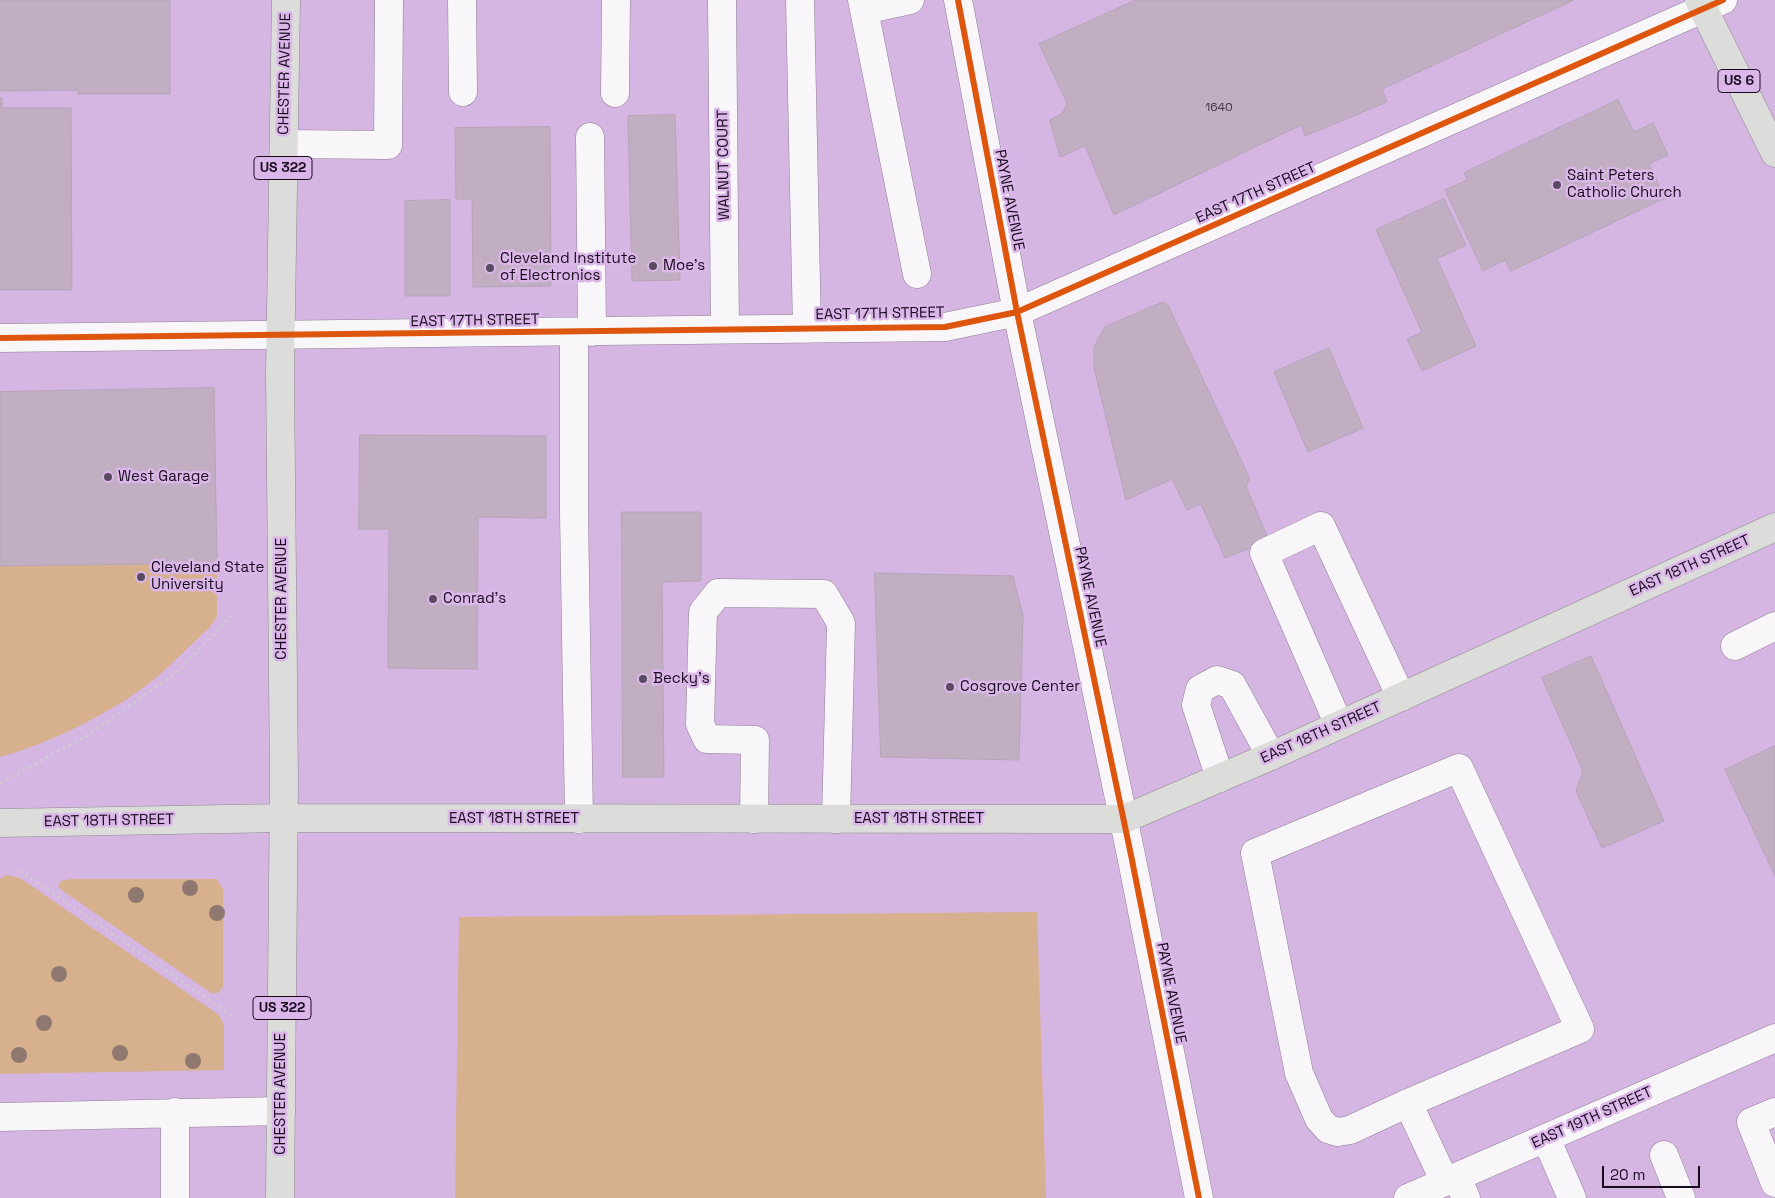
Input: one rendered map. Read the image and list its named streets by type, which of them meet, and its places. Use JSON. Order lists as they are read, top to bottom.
{
  "streets": {
    "main road": [
      "CHESTER AVENUE",
      "US 6",
      "US 322",
      "EAST 18TH STREET"
    ],
    "street": [
      "WALNUT COURT",
      "EAST 17TH STREET",
      "PAYNE AVENUE",
      "EAST 19TH STREET"
    ]
  },
  "crossings": [
    ["CHESTER AVENUE", "EAST 17TH STREET"],
    ["CHESTER AVENUE", "EAST 18TH STREET"],
    ["US 6", "EAST 17TH STREET"],
    ["WALNUT COURT", "EAST 17TH STREET"],
    ["EAST 17TH STREET", "PAYNE AVENUE"],
    ["PAYNE AVENUE", "EAST 18TH STREET"]
  ],
  "places": [
    "Saint Peters Catholic Church",
    "Moe's",
    "Cleveland Institute of Electronics",
    "West Garage",
    "Cleveland State University",
    "Conrad's",
    "Becky's",
    "Cosgrove Center"
  ],
  "house_numbers": ["1640"],
  "scale_bar": "20 m"
}
